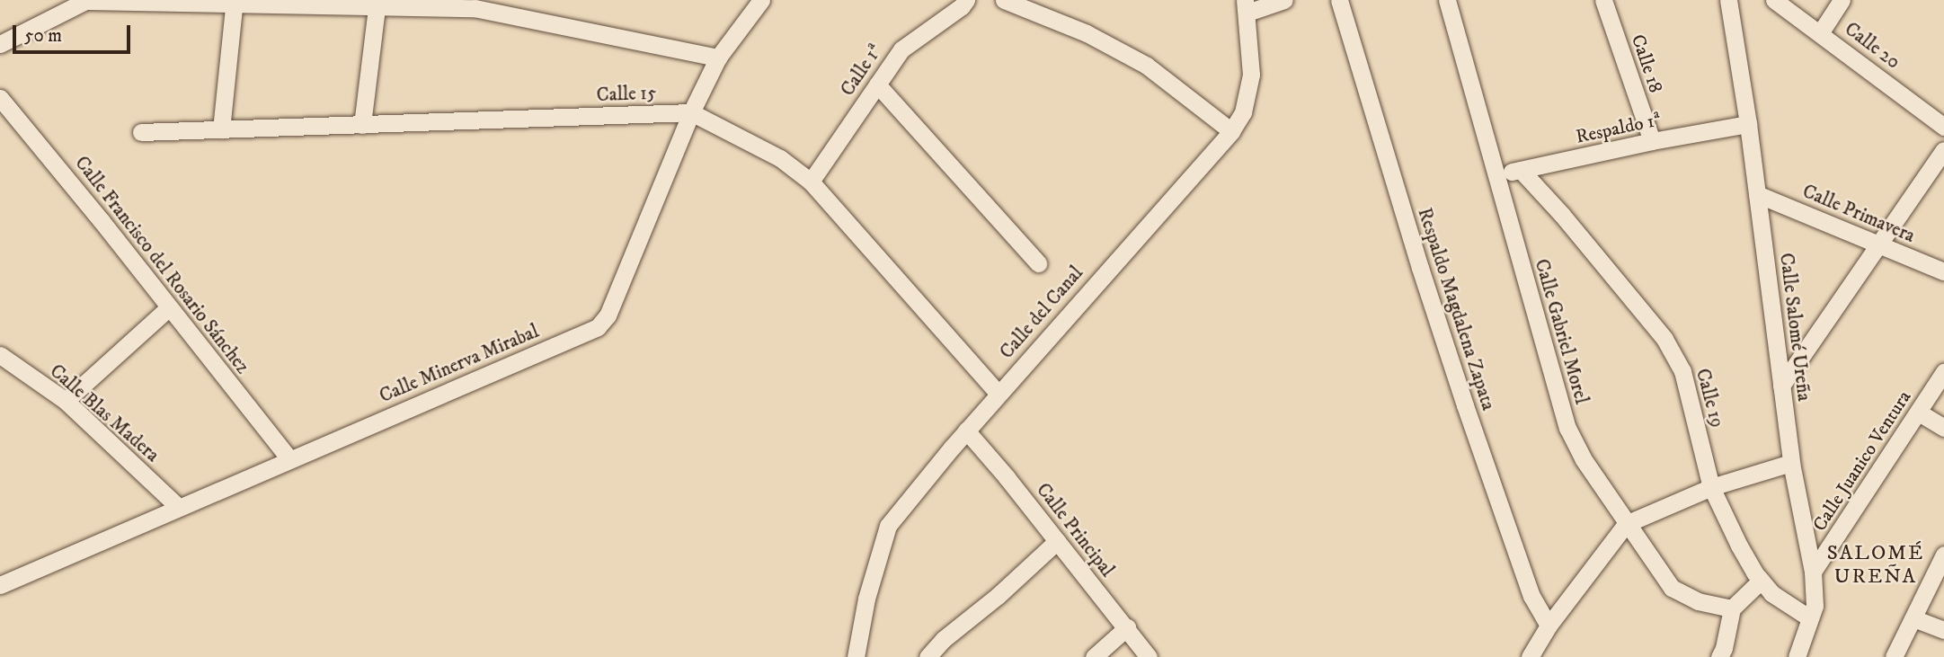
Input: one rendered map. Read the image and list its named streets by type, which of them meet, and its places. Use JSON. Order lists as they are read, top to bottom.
{
  "streets": {
    "street": [
      "Calle 20",
      "Calle 18",
      "Calle 1ª",
      "Calle 15",
      "Respaldo 1ª",
      "Calle Primavera",
      "Calle Francisco del Rosario Sánchez",
      "Respaldo Magdalena Zapata",
      "Calle del Canal",
      "Calle Salomé Ureña",
      "Calle Gabriel Morel",
      "Calle Minerva Mirabal",
      "Calle 19",
      "Calle Blas Madera",
      "Calle Juanico Ventura",
      "Calle Principal"
    ]
  },
  "crossings": [
    ["Calle 18", "Respaldo 1ª"],
    ["Calle 1ª", "Calle 15"],
    ["Calle 15", "Calle del Canal"],
    ["Calle 15", "Calle Minerva Mirabal"],
    ["Respaldo 1ª", "Calle Salomé Ureña"],
    ["Respaldo 1ª", "Calle Gabriel Morel"],
    ["Respaldo 1ª", "Calle 19"],
    ["Calle Primavera", "Calle Salomé Ureña"],
    ["Calle Francisco del Rosario Sánchez", "Calle Minerva Mirabal"],
    ["Calle del Canal", "Calle Principal"],
    ["Calle Salomé Ureña", "Calle 19"],
    ["Calle Salomé Ureña", "Calle Juanico Ventura"],
    ["Calle Minerva Mirabal", "Calle Blas Madera"]
  ],
  "districts": ["SALOMÉ UREÑA"],
  "scale_bar": "50 m"
}
